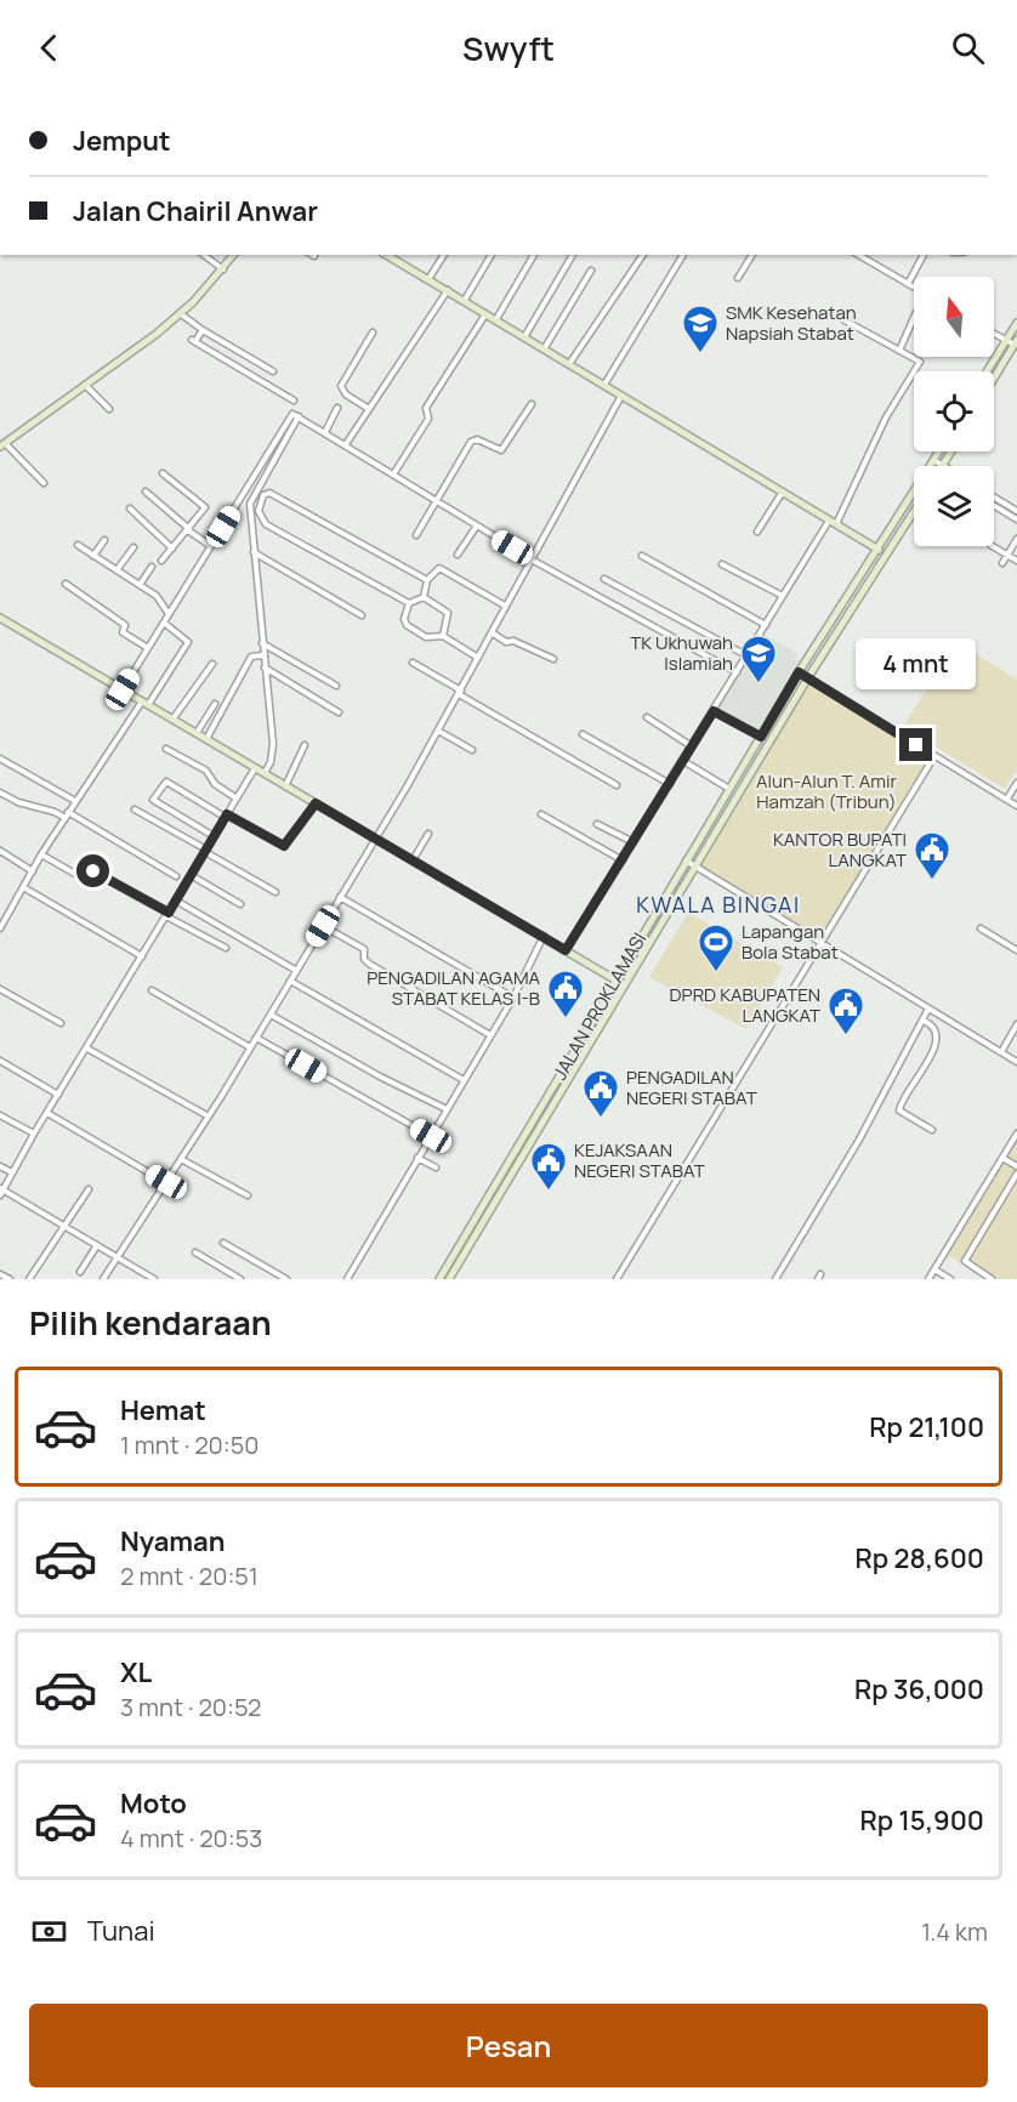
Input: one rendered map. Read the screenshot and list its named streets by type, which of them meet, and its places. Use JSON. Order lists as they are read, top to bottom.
{
  "streets": {
    "street": ["JALAN PROKLAMASI"]
  },
  "districts": ["KWALA BINGAI"],
  "parks": ["Alun-Alun T. Amir Hamzah (Tribun)"],
  "places": {
    "school or university": ["SMK Kesehatan Napsiah Stabat", "TK Ukhuwah Islamiah"],
    "public building": [
      "KANTOR BUPATI LANGKAT",
      "PENGADILAN AGAMA STABAT KELAS I-B",
      "DPRD KABUPATEN LANGKAT",
      "PENGADILAN NEGERI STABAT",
      "KEJAKSAAN NEGERI STABAT"
    ],
    "sports": ["Lapangan Bola Stabat"]
  },
  "north": "top",
  "page": {
    "header": "Swyft",
    "banner": ["Jemput", "Jalan Chairil Anwar"],
    "bubble": "4 mnt",
    "heading": "Pilih kendaraan",
    "list": [
      {
        "name": "Hemat",
        "note": "1 mnt · 20:50",
        "value": "Rp 21,100"
      },
      {
        "name": "Nyaman",
        "note": "2 mnt · 20:51",
        "value": "Rp 28,600"
      },
      {
        "name": "XL",
        "note": "3 mnt · 20:52",
        "value": "Rp 36,000"
      },
      {
        "name": "Moto",
        "note": "4 mnt · 20:53",
        "value": "Rp 15,900"
      }
    ],
    "pay": ["Tunai", "1.4 km"],
    "buttons": "Pesan"
  }
}
